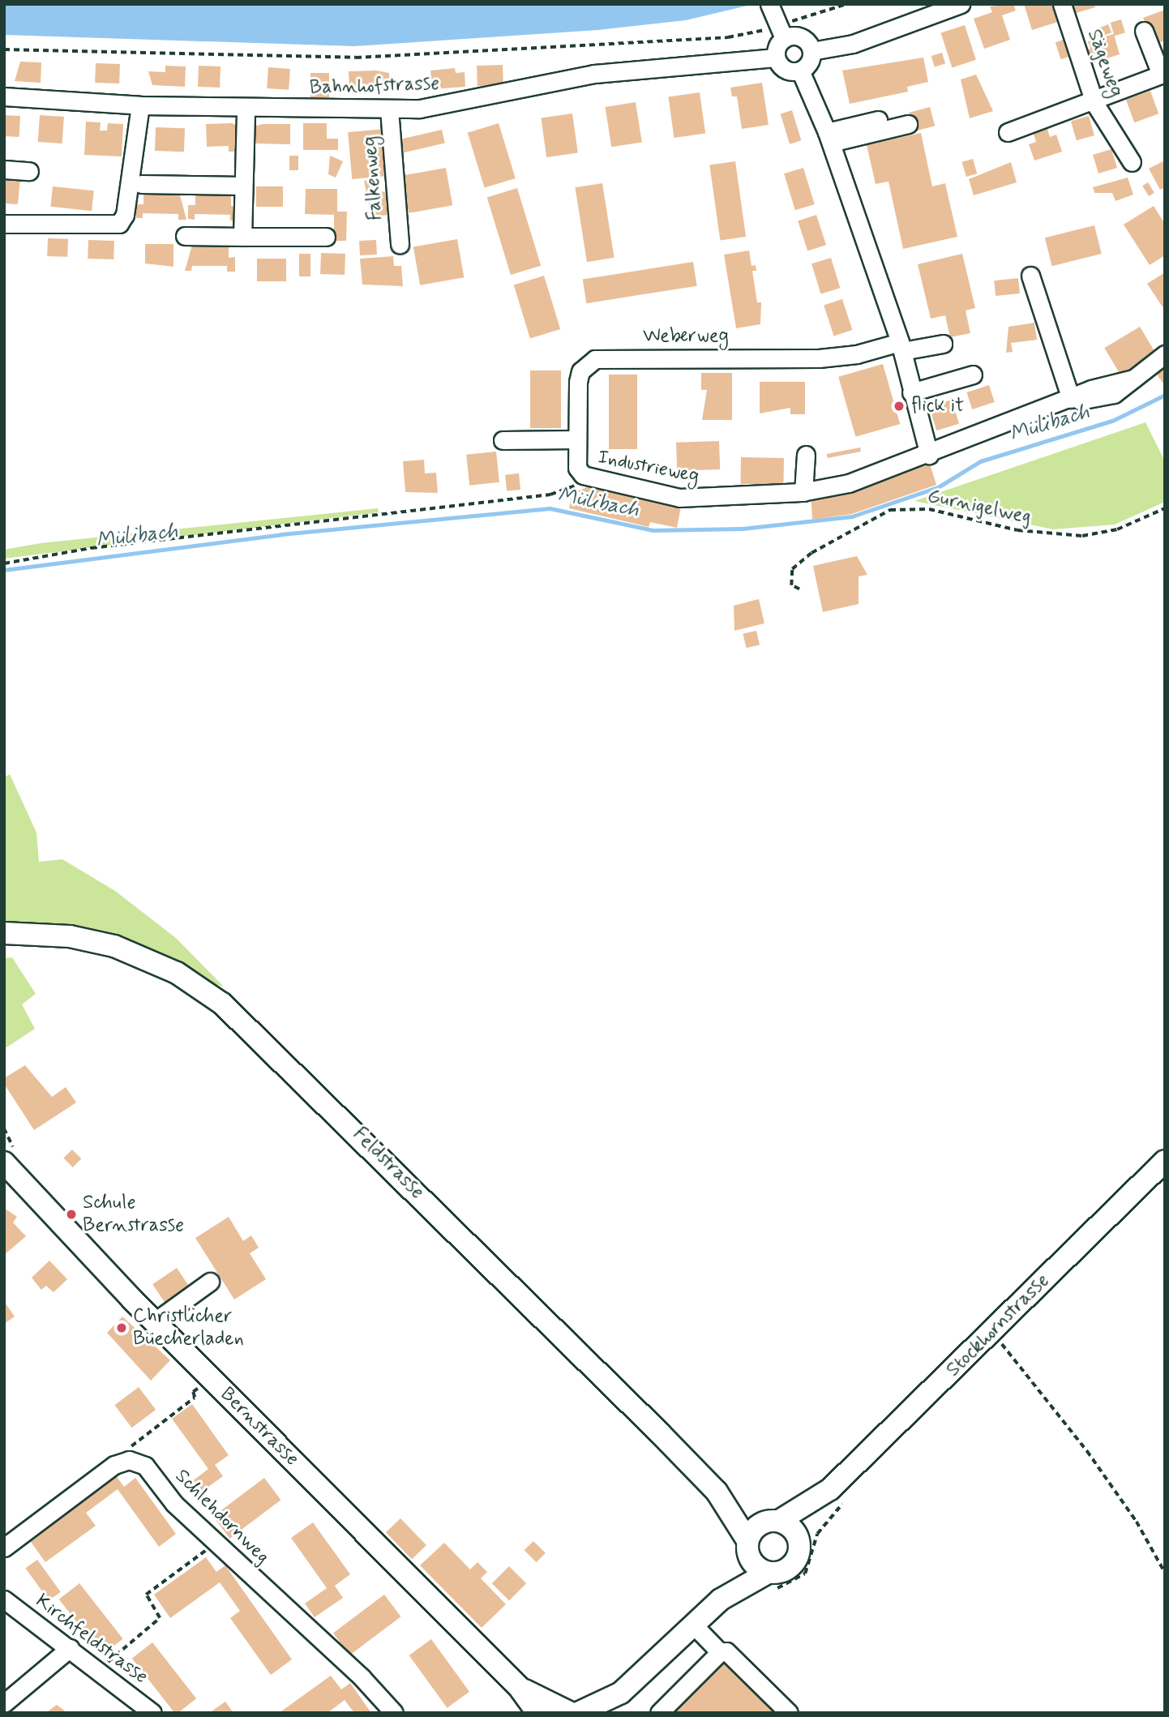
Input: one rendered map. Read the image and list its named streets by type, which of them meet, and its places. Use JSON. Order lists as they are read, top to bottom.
{
  "streets": {
    "main road": ["Feldstrasse", "Stockhornstrasse", "Bernstrasse"],
    "street": [
      "Sägeweg",
      "Bahnhofstrasse",
      "Falkenweg",
      "Weberweg",
      "Industrieweg",
      "Schlehdornweg",
      "Kirchfeldstrasse"
    ],
    "path": ["Gurnigelweg"]
  },
  "crossings": [
    ["Bahnhofstrasse", "Falkenweg"],
    ["Weberweg", "Industrieweg"],
    ["Feldstrasse", "Stockhornstrasse"]
  ],
  "water": ["Mülibach"],
  "places": ["flick it", "Schule Bernstrasse", "Christlicher Büecherladen"]
}
